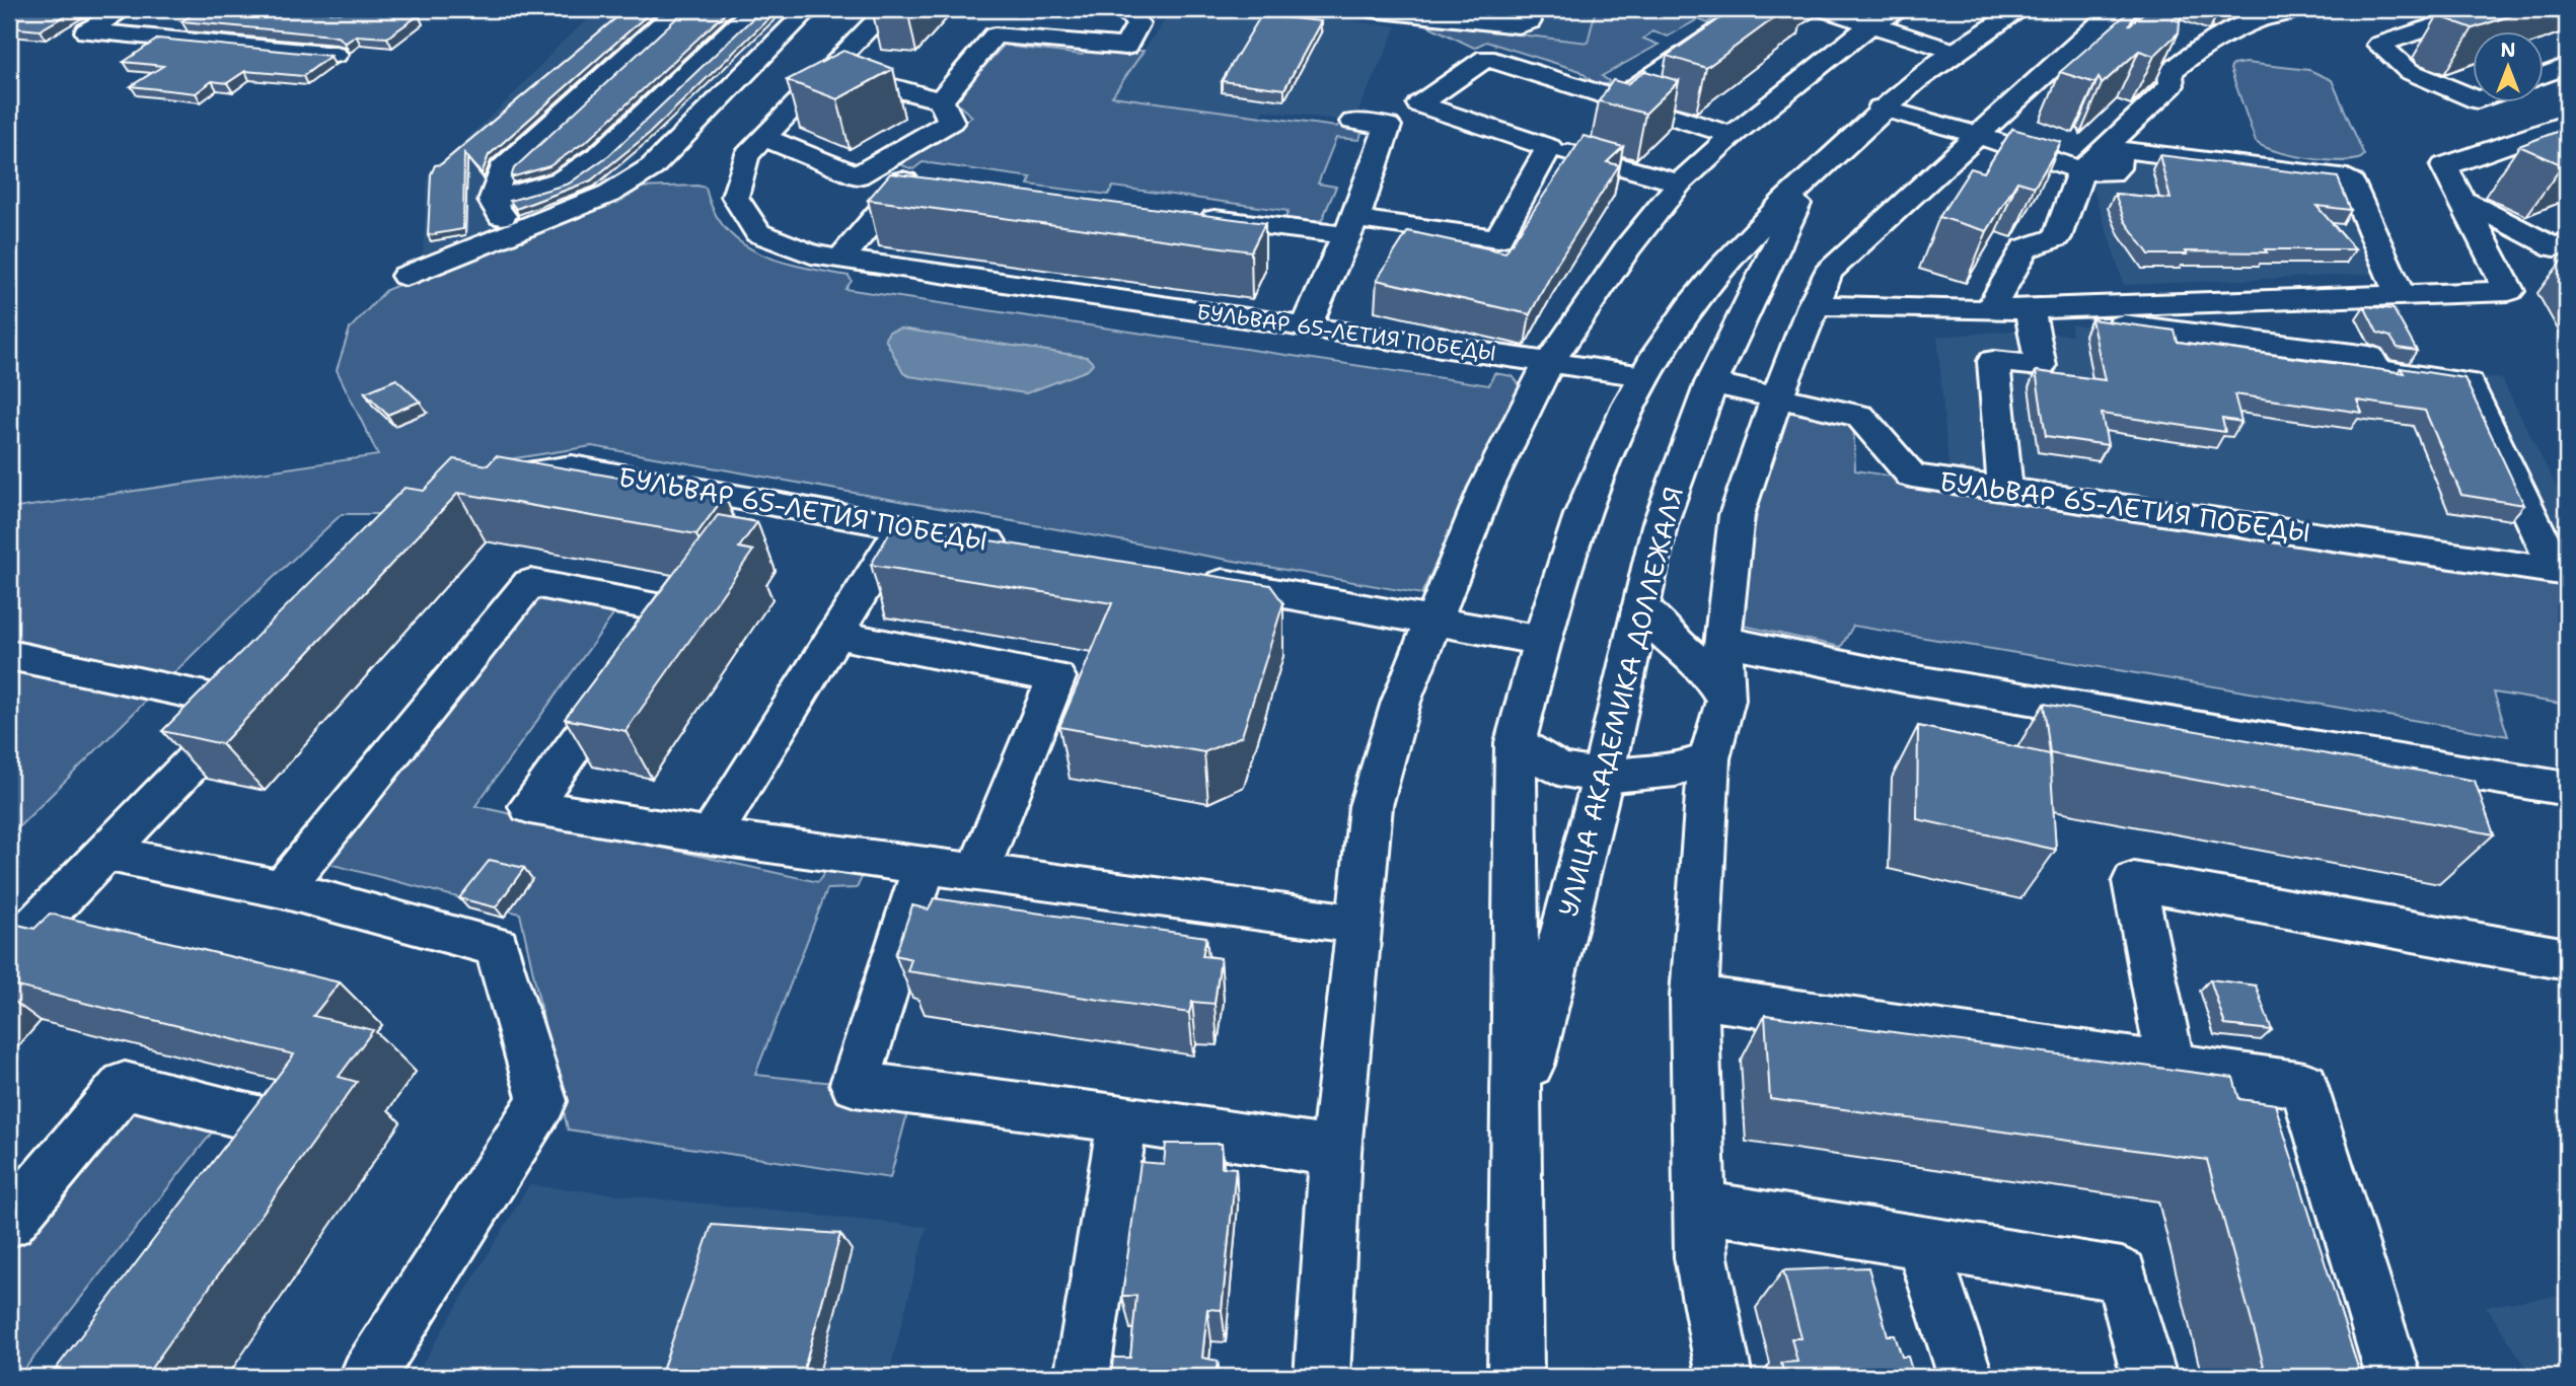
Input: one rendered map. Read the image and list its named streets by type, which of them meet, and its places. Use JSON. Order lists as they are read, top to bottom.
{
  "streets": {
    "street": ["БУЛЬВАР 65-ЛЕТИЯ ПОБЕДЫ", "УЛИЦА АКАДЕМИКА ДОЛЛЕЖАЛЯ"]
  },
  "crossings": [
    ["БУЛЬВАР 65-ЛЕТИЯ ПОБЕДЫ", "УЛИЦА АКАДЕМИКА ДОЛЛЕЖАЛЯ"]
  ],
  "north": "top"
}
